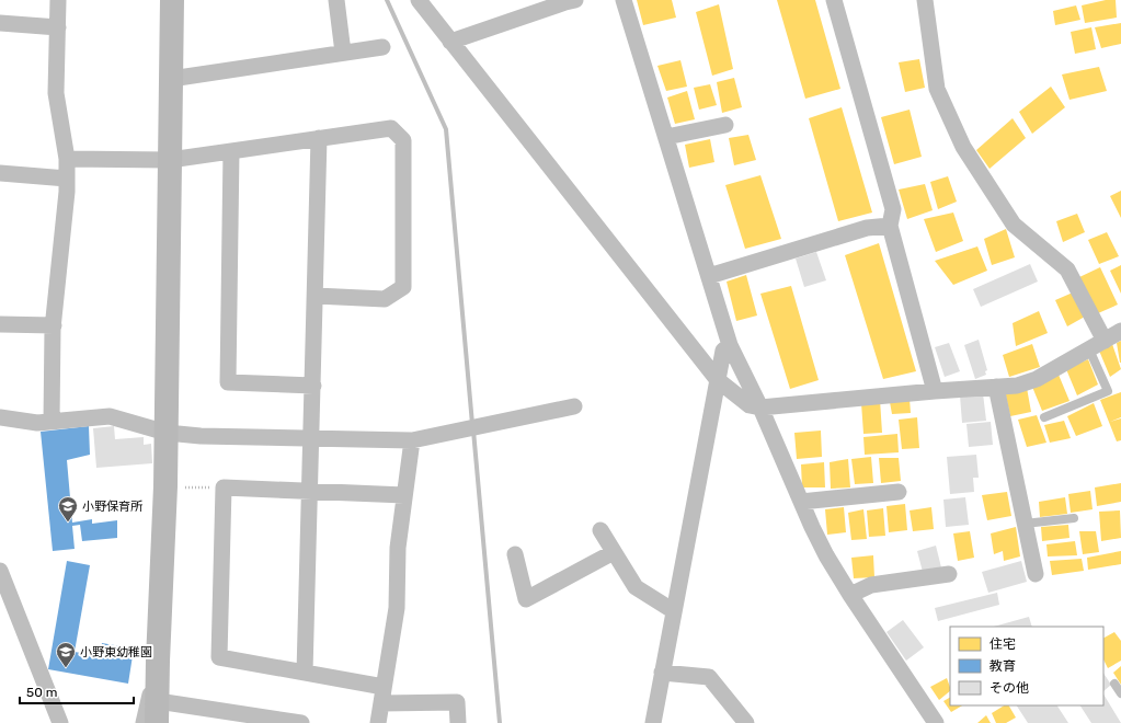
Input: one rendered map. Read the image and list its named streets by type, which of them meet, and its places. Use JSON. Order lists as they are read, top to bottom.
{
  "places": {
    "school or university": ["小野保育所", "小野東幼稚園"]
  },
  "legend": ["住宅", "教育", "その他"],
  "scale_bar": "50 m"
}
